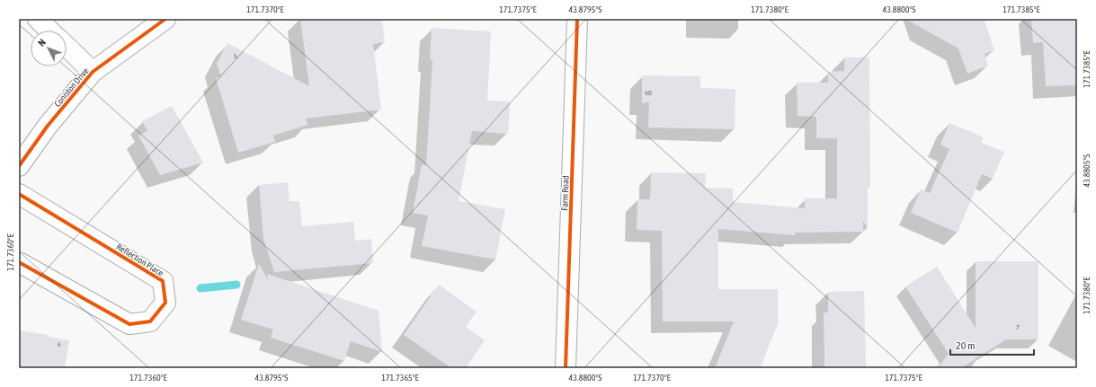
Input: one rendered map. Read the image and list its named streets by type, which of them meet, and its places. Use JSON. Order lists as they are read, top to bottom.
{
  "streets": {
    "street": ["Coniston Drive", "Farm Road", "Reflection Place"]
  },
  "house_numbers": [
    "5",
    "60",
    "7",
    "6"
  ],
  "scale_bar": "20 m",
  "north": "top left",
  "coordinates": [
    "171.7370°E",
    "171.7375°E",
    "43.8795°S",
    "171.7380°E",
    "43.8800°S",
    "171.7385°E",
    "43.8805°S",
    "171.7360°E",
    "171.7365°E"
  ]
}
